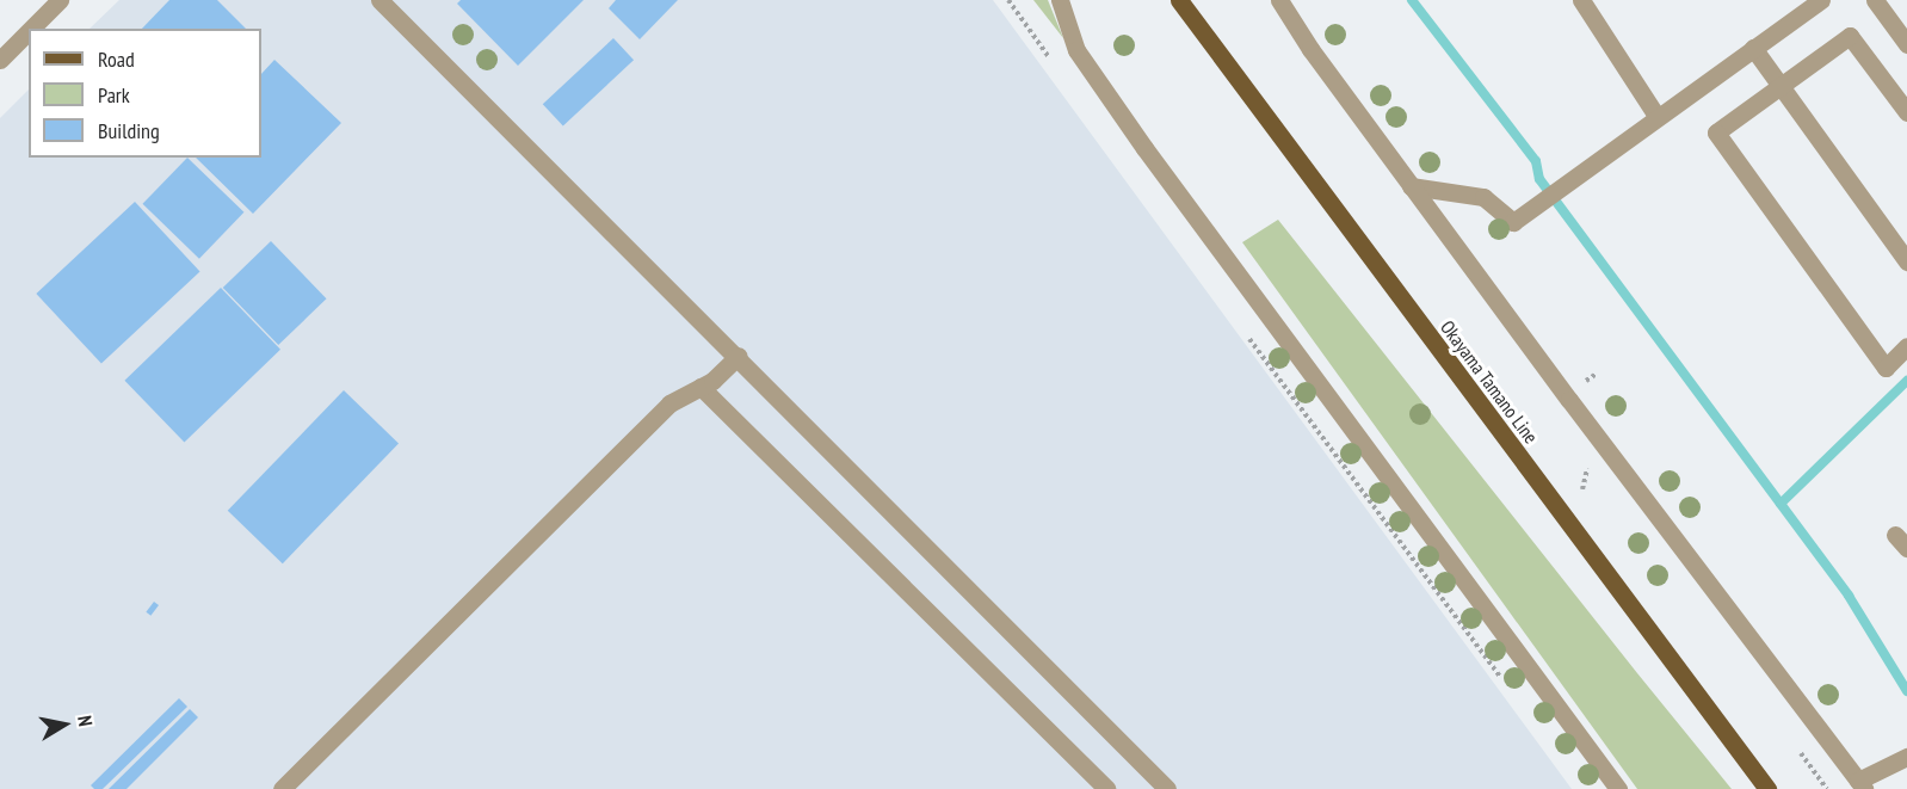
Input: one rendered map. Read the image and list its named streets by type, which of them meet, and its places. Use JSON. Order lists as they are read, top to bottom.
{
  "streets": {
    "main road": ["Okayama Tamano Line"]
  },
  "legend": ["Road", "Park", "Building"],
  "north": "right"
}
